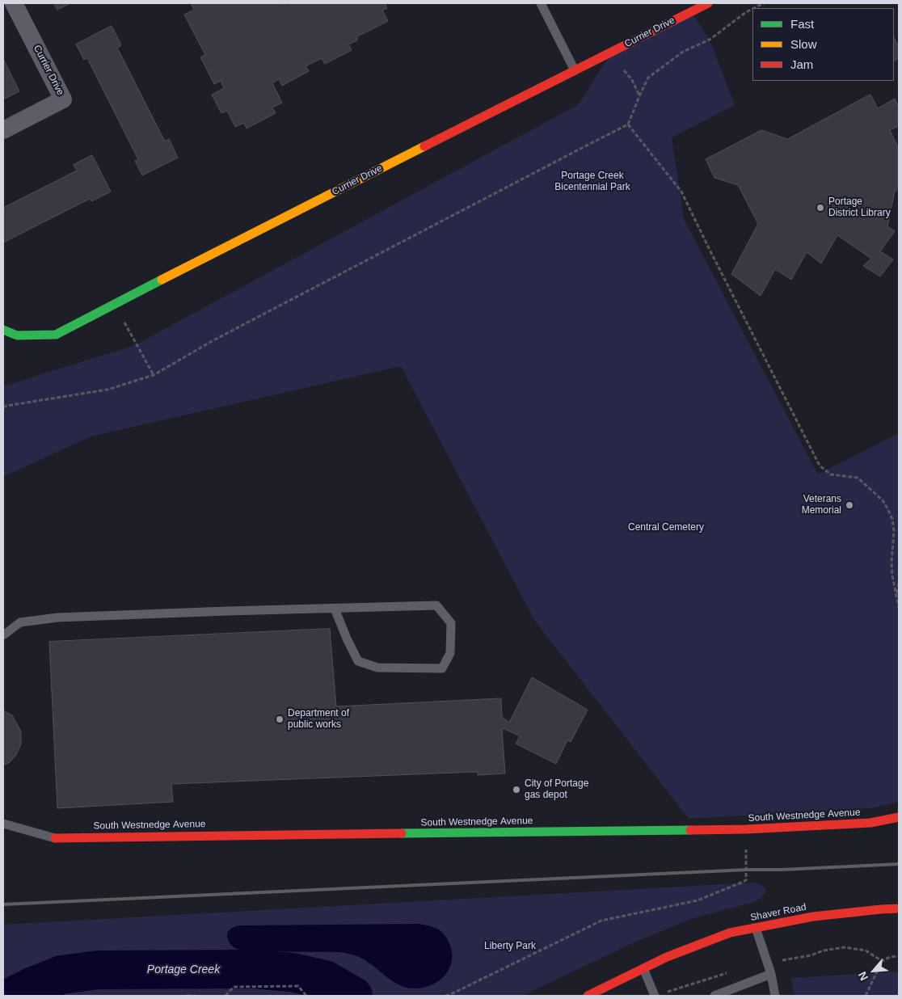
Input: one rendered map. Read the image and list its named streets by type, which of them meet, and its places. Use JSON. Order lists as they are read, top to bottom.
{
  "streets": {
    "street": ["Currier Drive", "South Westnedge Avenue", "Shaver Road"]
  },
  "water": ["Portage Creek"],
  "parks": ["Portage Creek Bicentennial Park", "Central Cemetery", "Liberty Park"],
  "places": [
    "Portage District Library",
    "Veterans Memorial",
    "Department of public works",
    "City of Portage gas depot"
  ],
  "legend": ["Fast", "Slow", "Jam"],
  "north": "bottom left"
}
